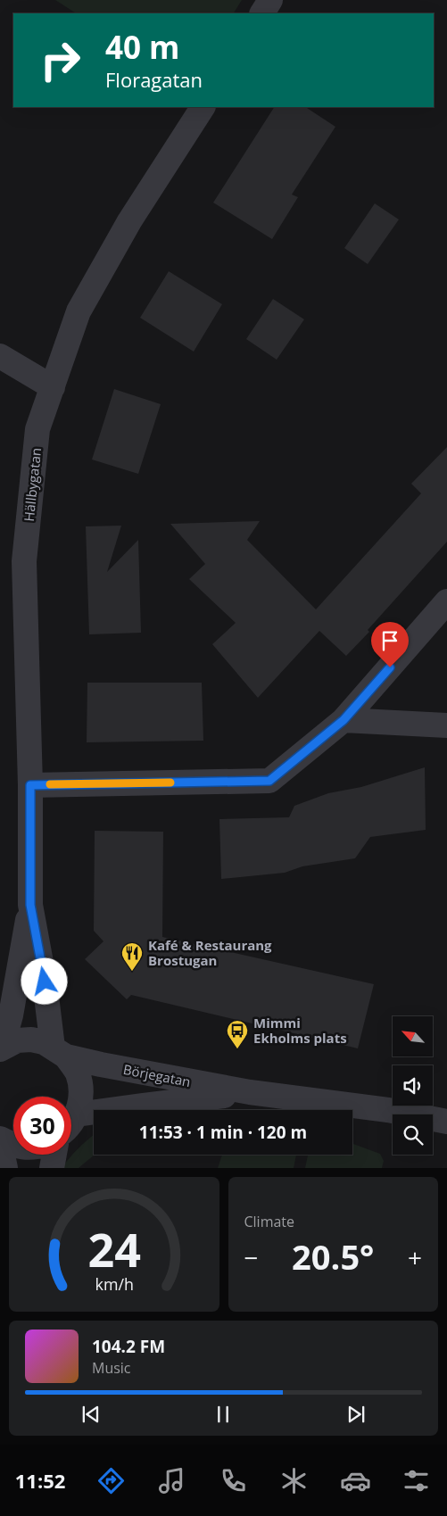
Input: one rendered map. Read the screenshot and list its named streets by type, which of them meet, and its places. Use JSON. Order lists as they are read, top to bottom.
{
  "streets": {
    "street": ["Hällbygatan", "Börjegatan"]
  },
  "crossings": [
    ["Hällbygatan", "Börjegatan"]
  ],
  "places": {
    "restaurant": ["Kafé & Restaurang Brostugan"],
    "bus stop": ["Mimmi Ekholms plats"]
  },
  "north": "top left",
  "page": {
    "turn": ["40 m", "Floragatan"],
    "limit": "30",
    "trip": "11:53 · 1 min · 120 m",
    "tile": "Climate",
    "heat": ["−", "20.5°", "+"],
    "song": ["104.2 FM", "Music"],
    "tabs": "11:52",
    "gauge": ["24", "km/h"]
  }
}
